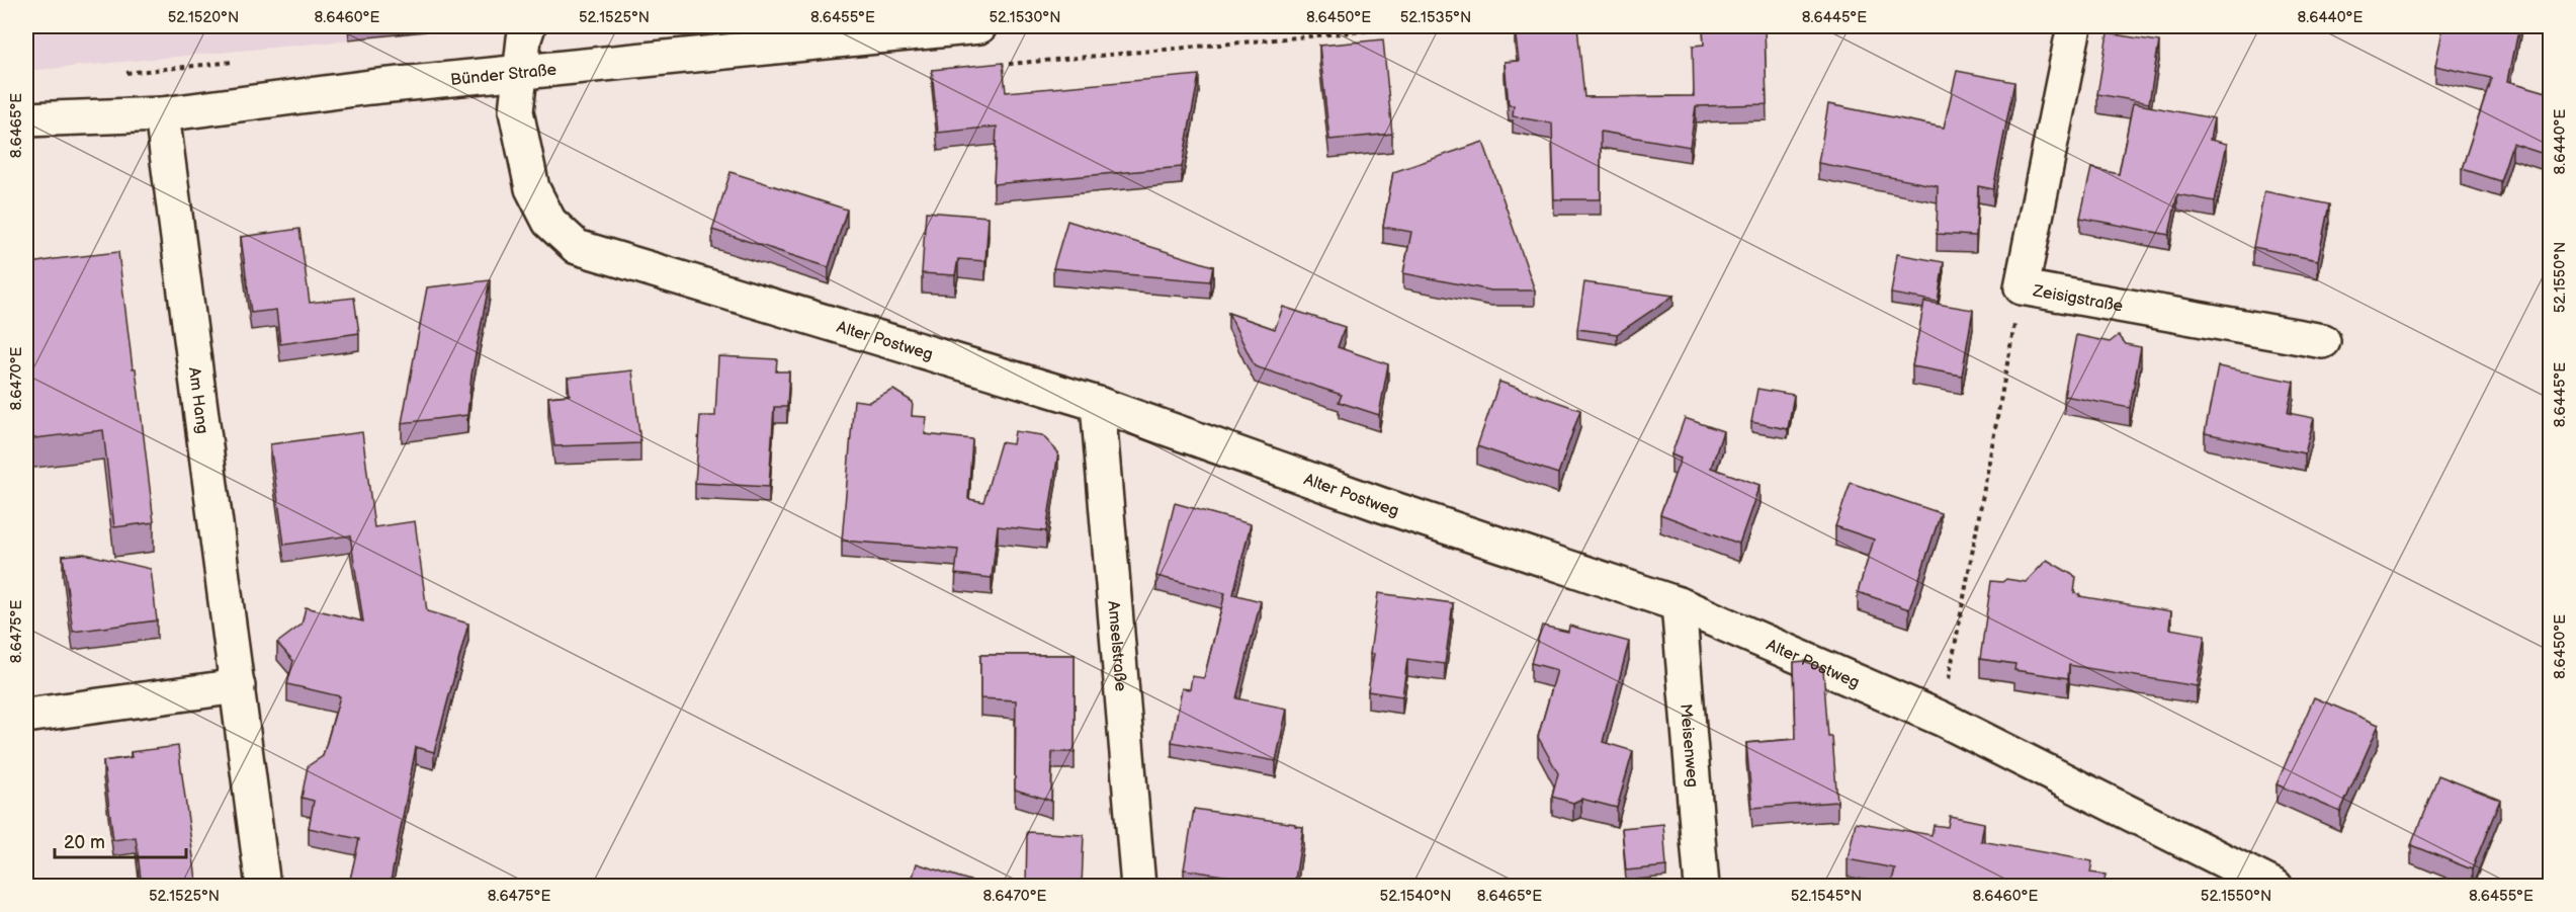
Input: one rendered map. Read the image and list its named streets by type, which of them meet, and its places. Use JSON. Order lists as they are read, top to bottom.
{
  "streets": {
    "street": [
      "Bünder Straße",
      "Zeisigstraße",
      "Alter Postweg",
      "Am Hang",
      "Amselstraße",
      "Meisenweg"
    ]
  },
  "crossings": [
    ["Bünder Straße", "Alter Postweg"],
    ["Bünder Straße", "Am Hang"],
    ["Alter Postweg", "Amselstraße"],
    ["Alter Postweg", "Meisenweg"]
  ],
  "scale_bar": "20 m",
  "coordinates": [
    "52.1520°N",
    "8.6460°E",
    "52.1525°N",
    "8.6455°E",
    "52.1530°N",
    "8.6450°E",
    "52.1535°N",
    "8.6445°E",
    "8.6440°E",
    "8.6465°E",
    "52.1550°N",
    "8.6470°E",
    "8.6475°E",
    "52.1540°N",
    "52.1545°N"
  ]
}
